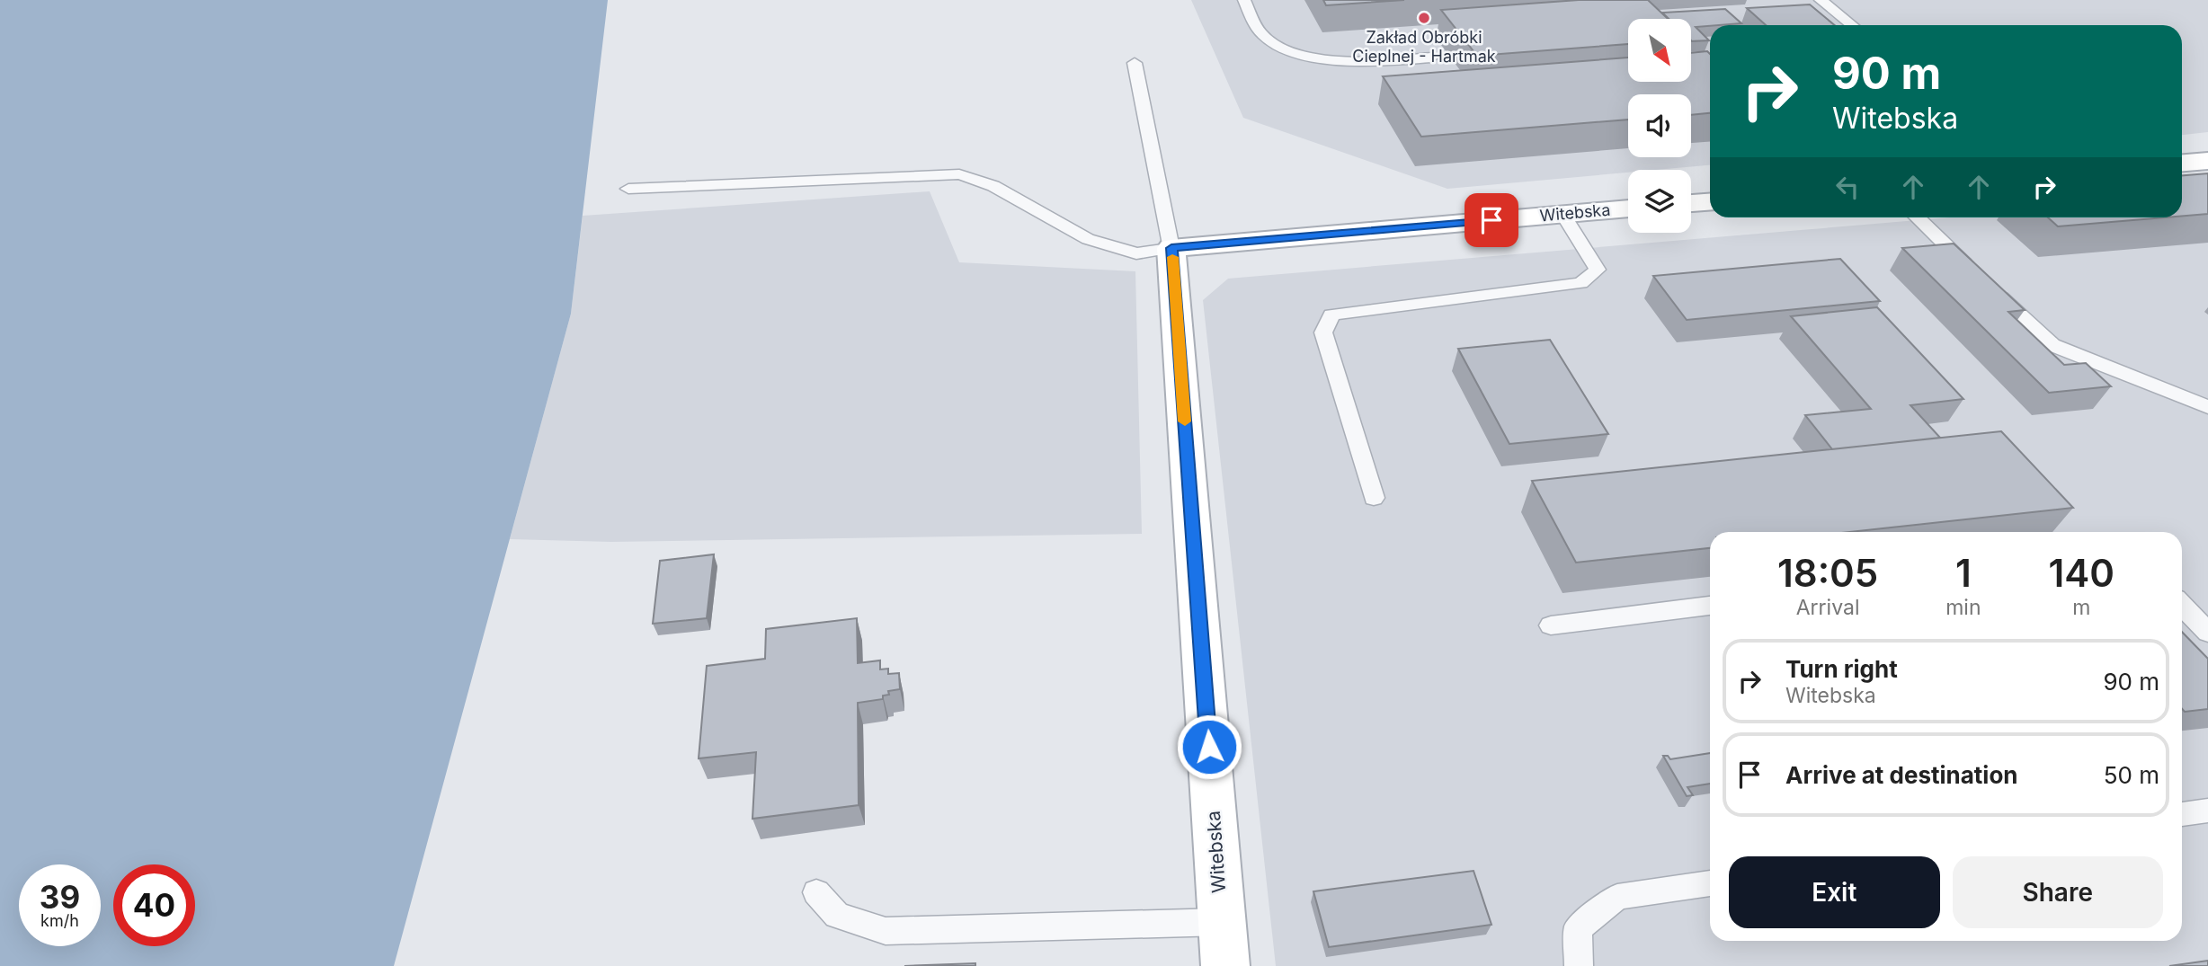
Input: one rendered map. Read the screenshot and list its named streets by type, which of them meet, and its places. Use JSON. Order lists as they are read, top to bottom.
{
  "streets": {
    "street": ["Witebska"]
  },
  "places": ["Zakład Obróbki Cieplnej - Hartmak"],
  "north": "bottom right",
  "page": {
    "turn": ["90 m", "Witebska"],
    "eta": [
      "18:05",
      "Arrival",
      "1",
      "min",
      "140",
      "m"
    ],
    "list": [
      {
        "name": "Turn right",
        "note": "Witebska",
        "value": "90 m"
      },
      {
        "name": "Arrive at destination",
        "value": "50 m"
      }
    ],
    "buttons": ["Exit", "Share"],
    "speed": "39 km/h",
    "limit": "40"
  }
}
